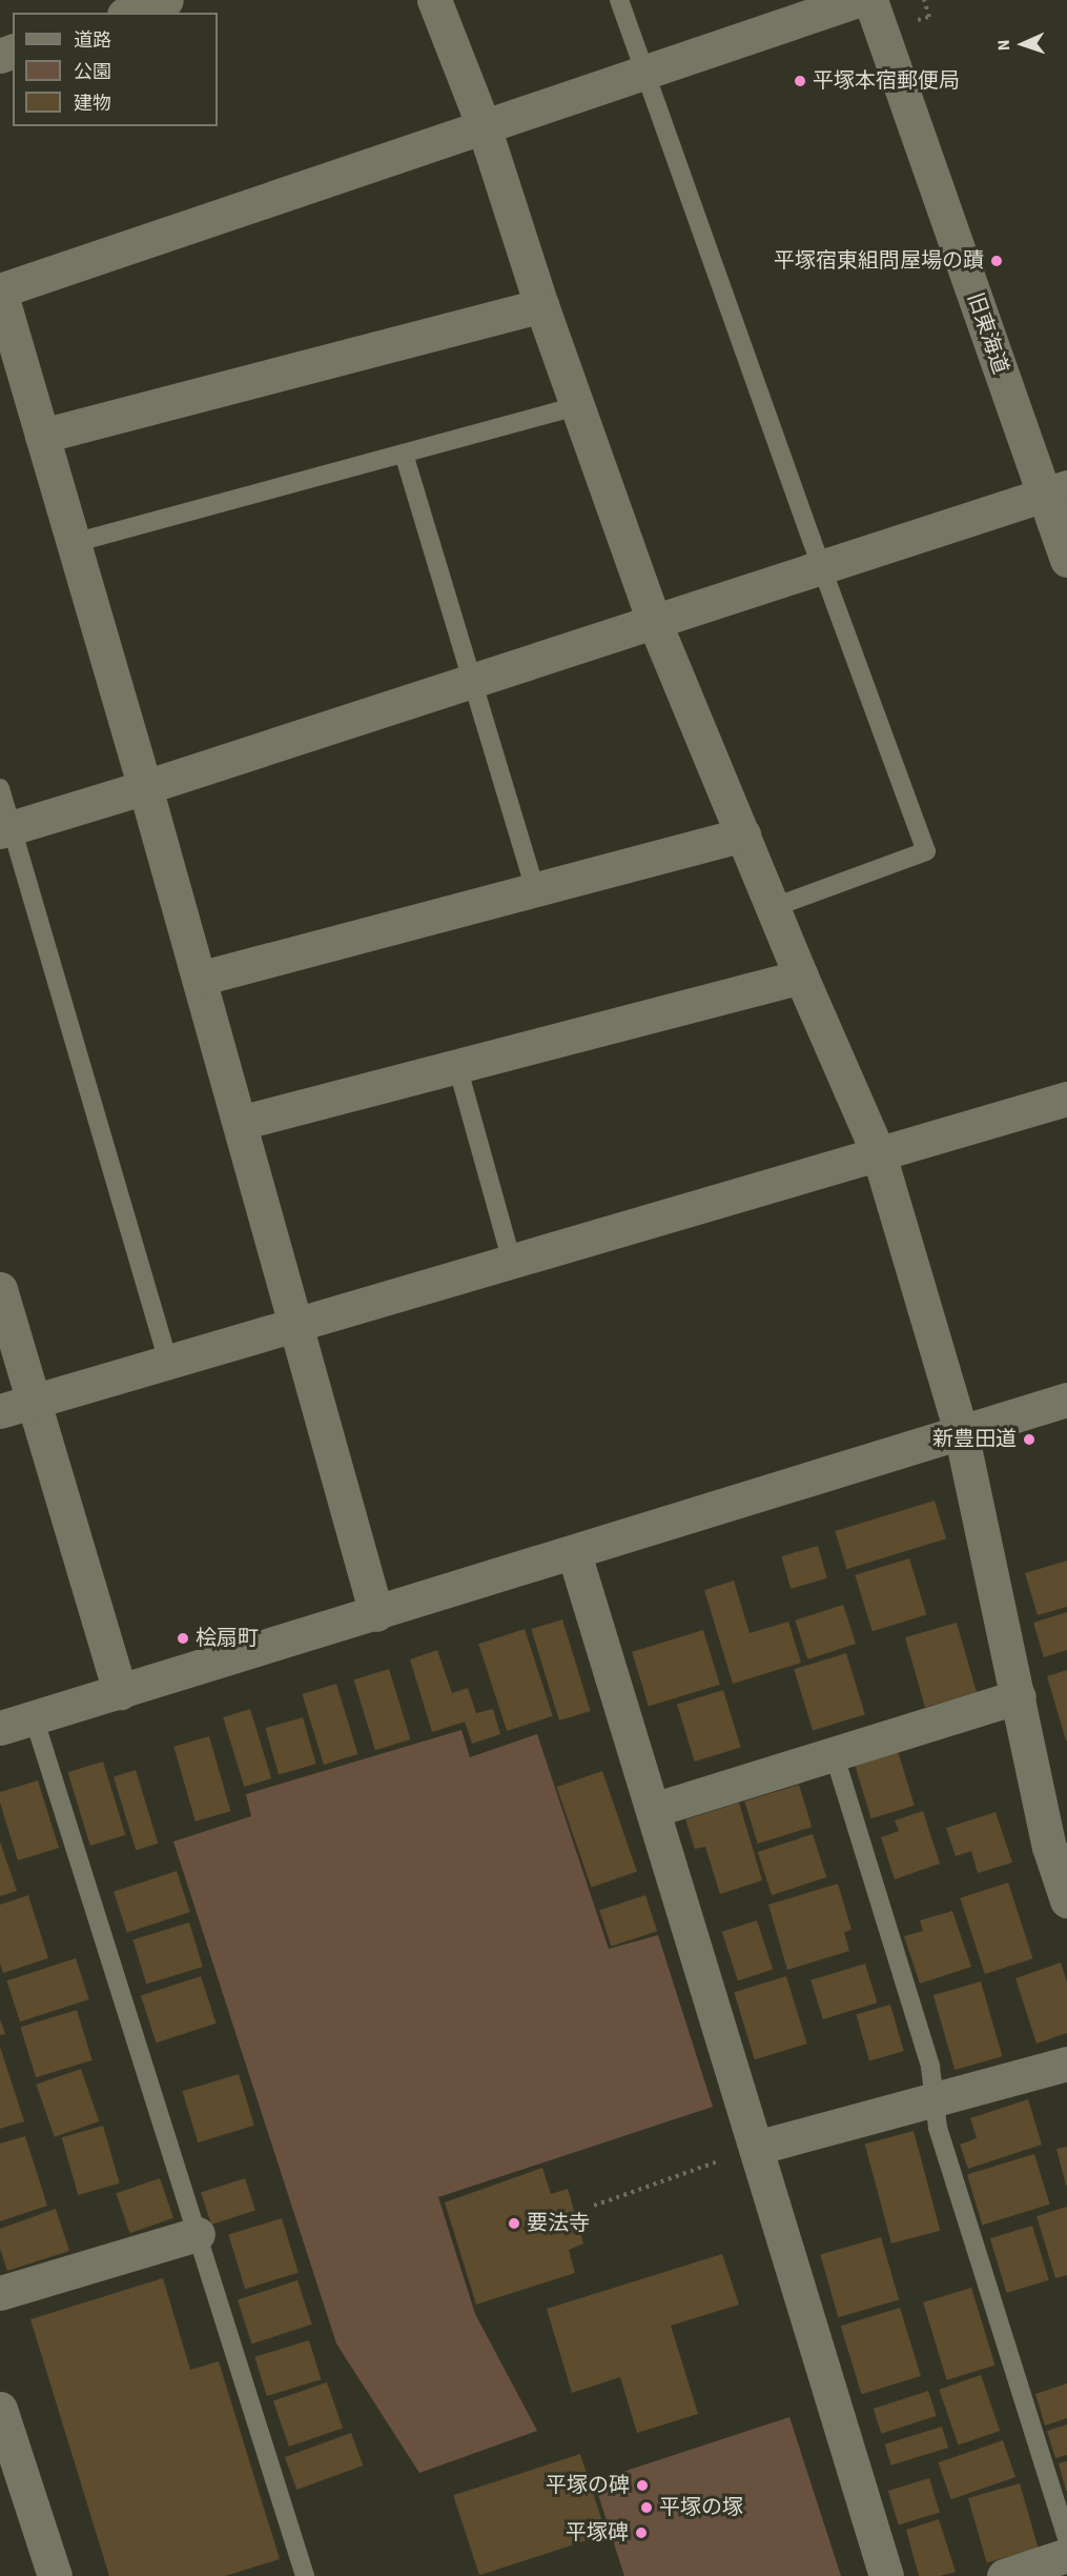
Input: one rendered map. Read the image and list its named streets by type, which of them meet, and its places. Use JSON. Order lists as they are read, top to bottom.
{
  "streets": {
    "street": ["旧東海道"]
  },
  "places": [
    "平塚本宿郵便局",
    "平塚宿東組問屋場の蹟",
    "新豊田道",
    "桧扇町",
    "要法寺",
    "平塚の碑",
    "平塚の塚",
    "平塚碑"
  ],
  "legend": ["道路", "公園", "建物"],
  "north": "left"
}
